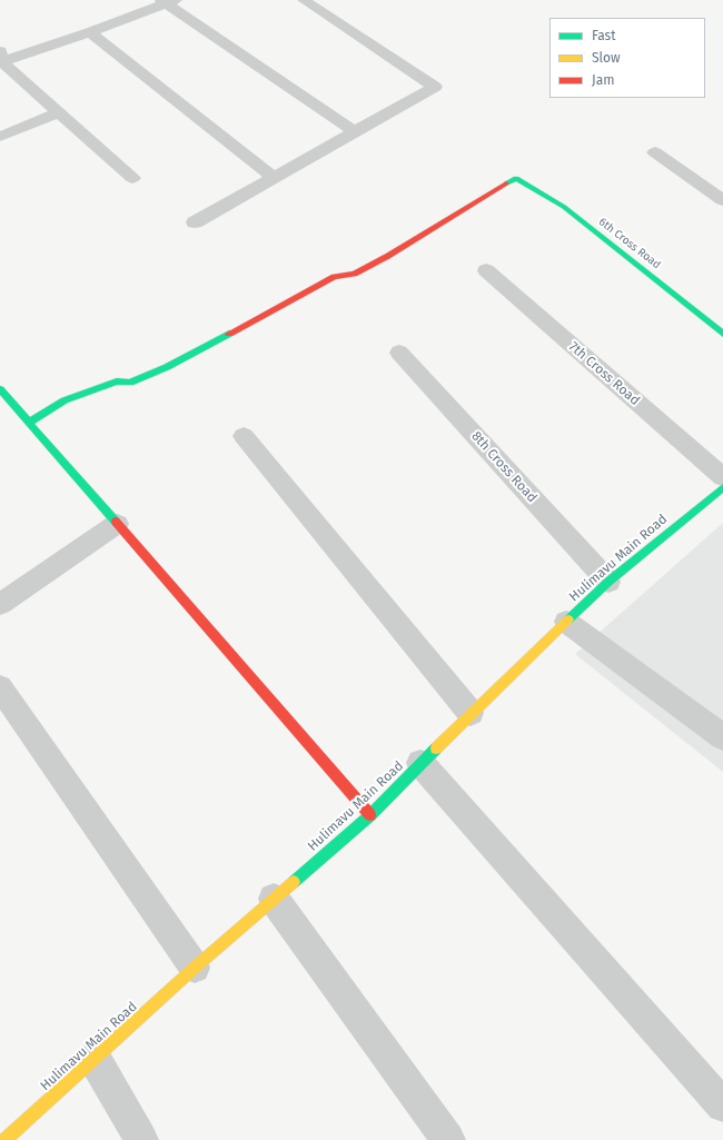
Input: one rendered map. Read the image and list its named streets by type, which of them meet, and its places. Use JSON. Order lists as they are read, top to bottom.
{
  "streets": {
    "street": [
      "6th Cross Road",
      "7th Cross Road",
      "8th Cross Road",
      "Hulimavu Main Road"
    ]
  },
  "crossings": [
    ["8th Cross Road", "Hulimavu Main Road"]
  ],
  "legend": ["Fast", "Slow", "Jam"]
}
